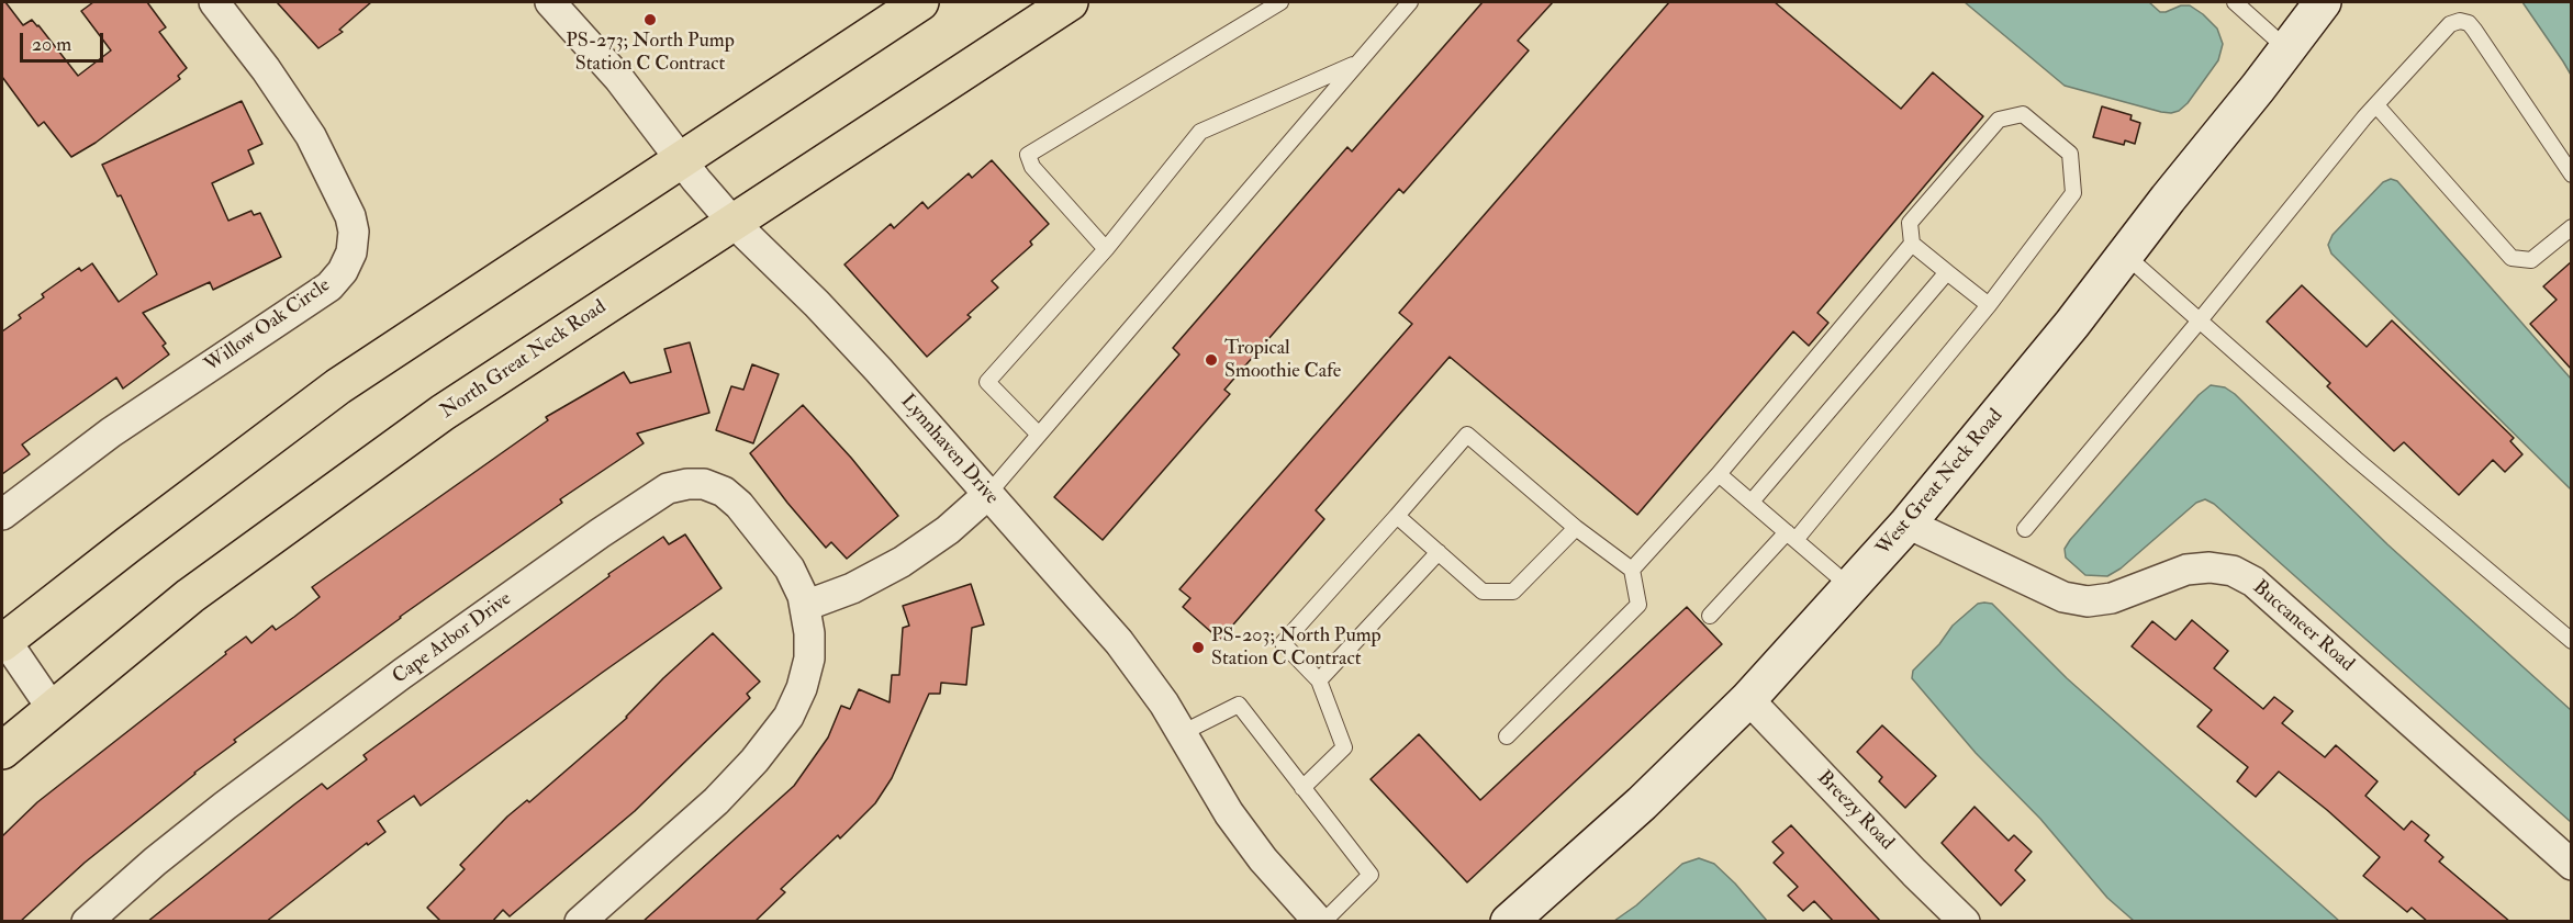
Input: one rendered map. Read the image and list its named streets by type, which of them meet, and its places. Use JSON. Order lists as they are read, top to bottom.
{
  "streets": {
    "main road": ["North Great Neck Road"],
    "street": [
      "Willow Oak Circle",
      "Lynnhaven Drive",
      "West Great Neck Road",
      "Buccaneer Road",
      "Cape Arbor Drive",
      "Breezy Road"
    ]
  },
  "crossings": [
    ["North Great Neck Road", "Lynnhaven Drive"],
    ["West Great Neck Road", "Buccaneer Road"],
    ["West Great Neck Road", "Breezy Road"]
  ],
  "places": ["PS-273; North Pump Station C Contract", "Tropical Smoothie Cafe", "PS-203; North Pump Station C Contract"],
  "scale_bar": "20 m"
}
